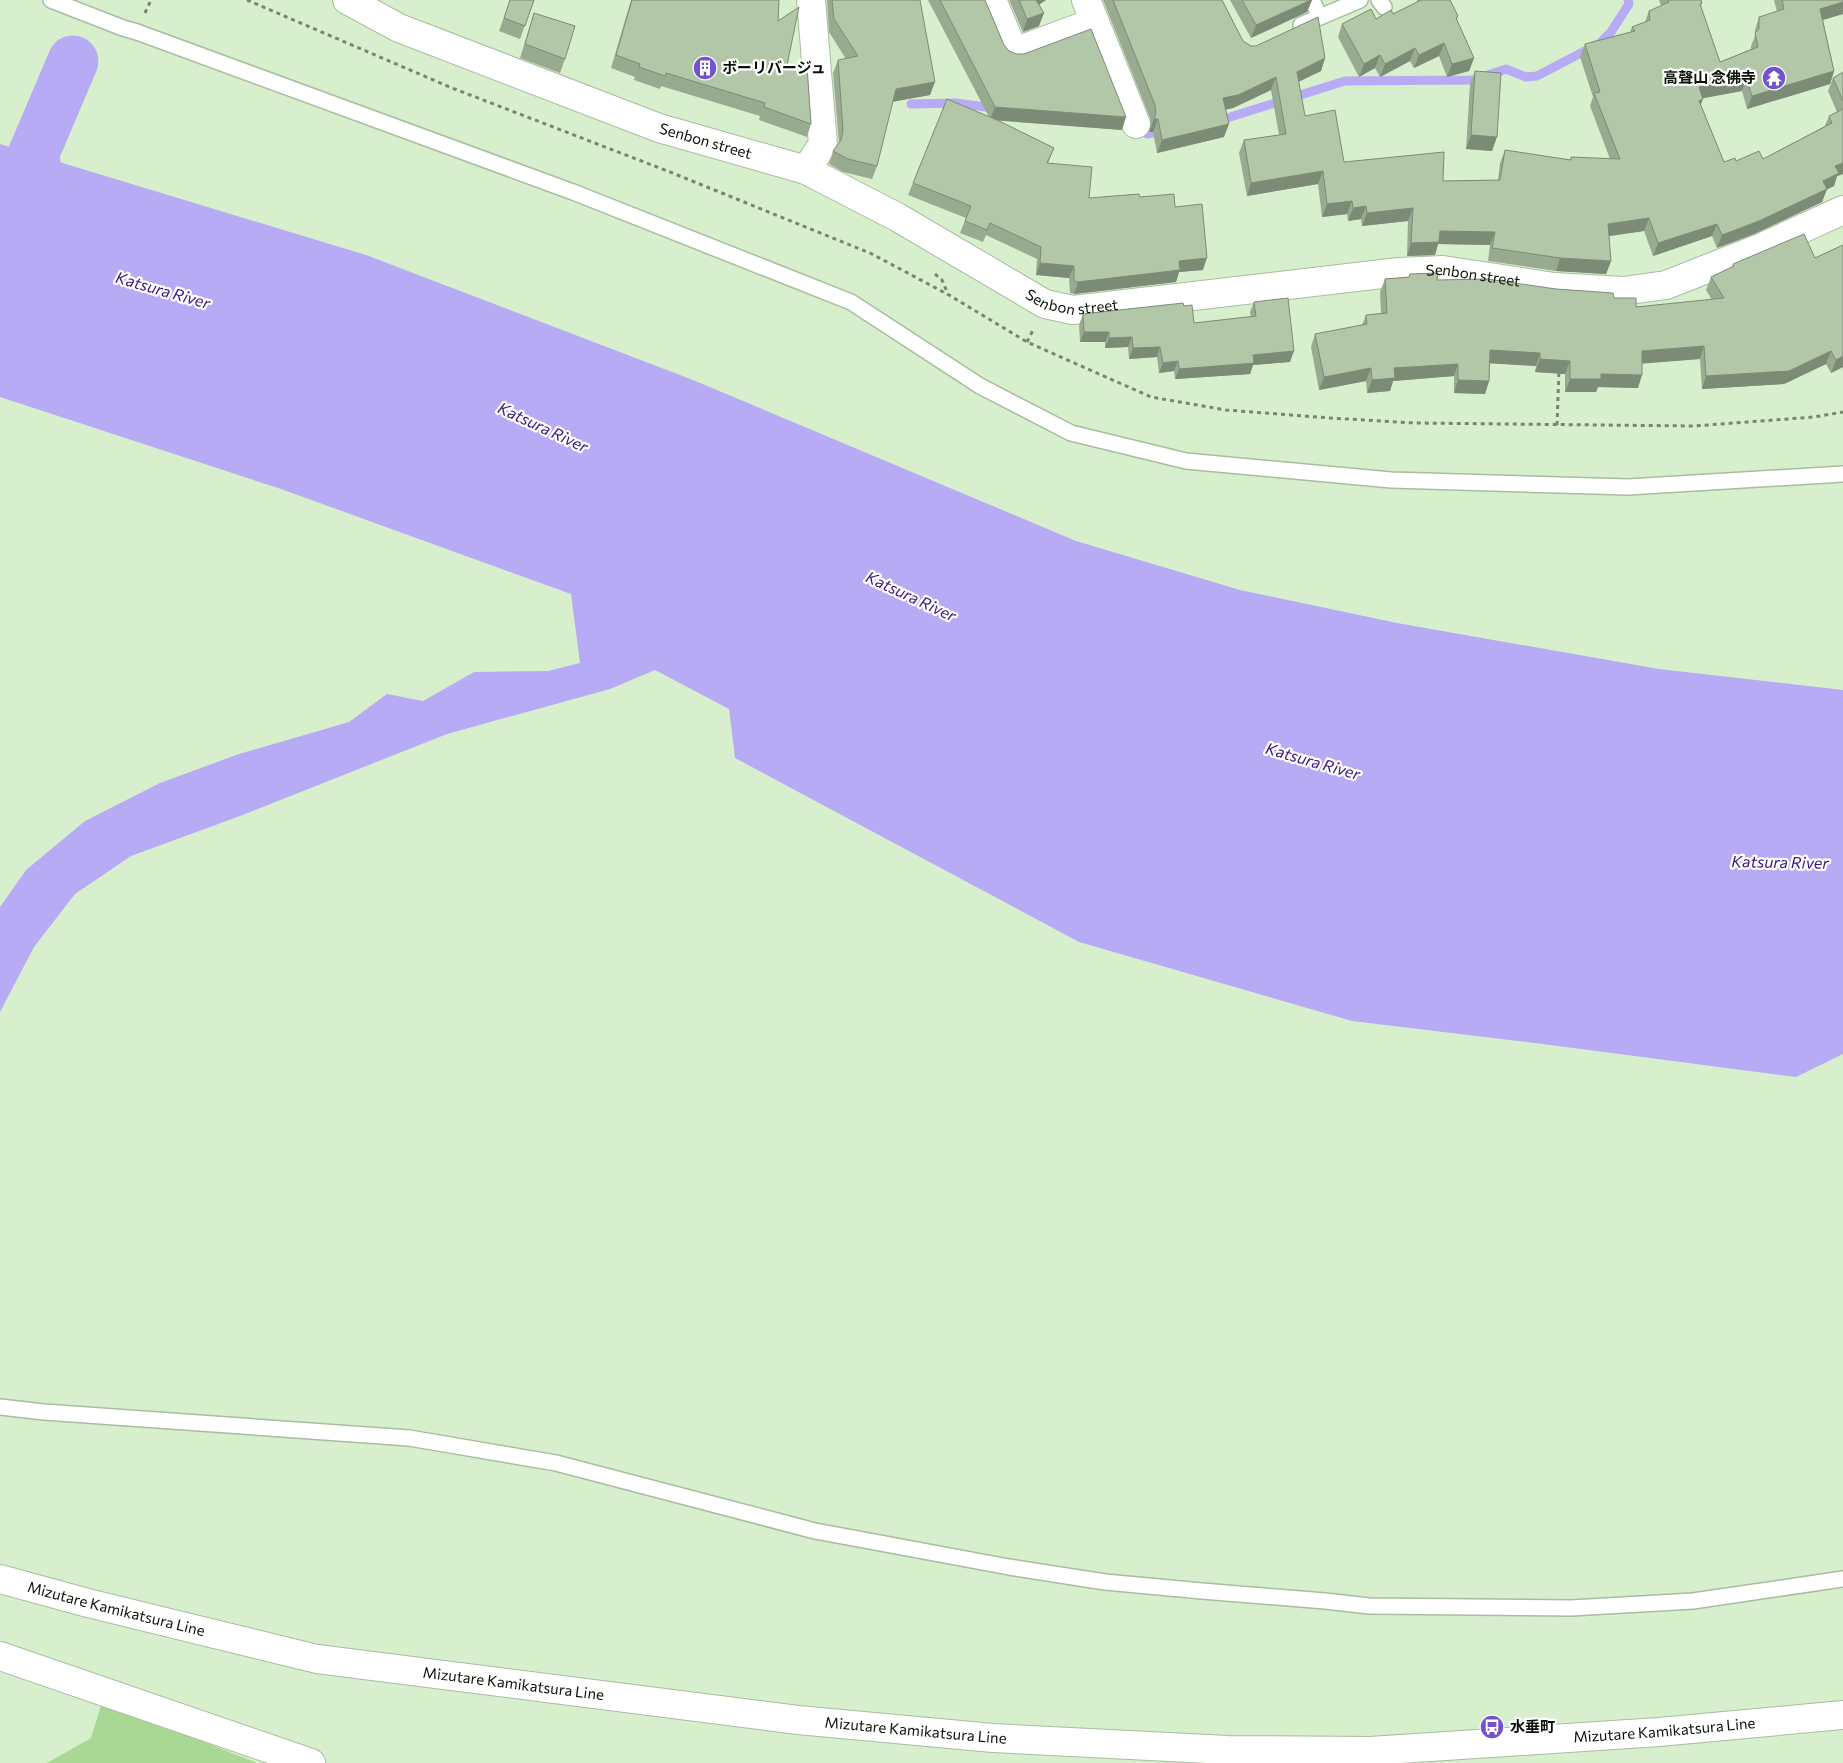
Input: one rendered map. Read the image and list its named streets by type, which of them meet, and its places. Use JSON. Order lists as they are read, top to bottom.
{
  "streets": {
    "street": ["Senbon street", "Mizutare Kamikatsura Line"]
  },
  "water": ["Katsura River"],
  "places": {
    "building": ["ボーリバージュ"],
    "temple": ["高聲山 念佛寺"],
    "bus stop": ["水垂町"]
  }
}
